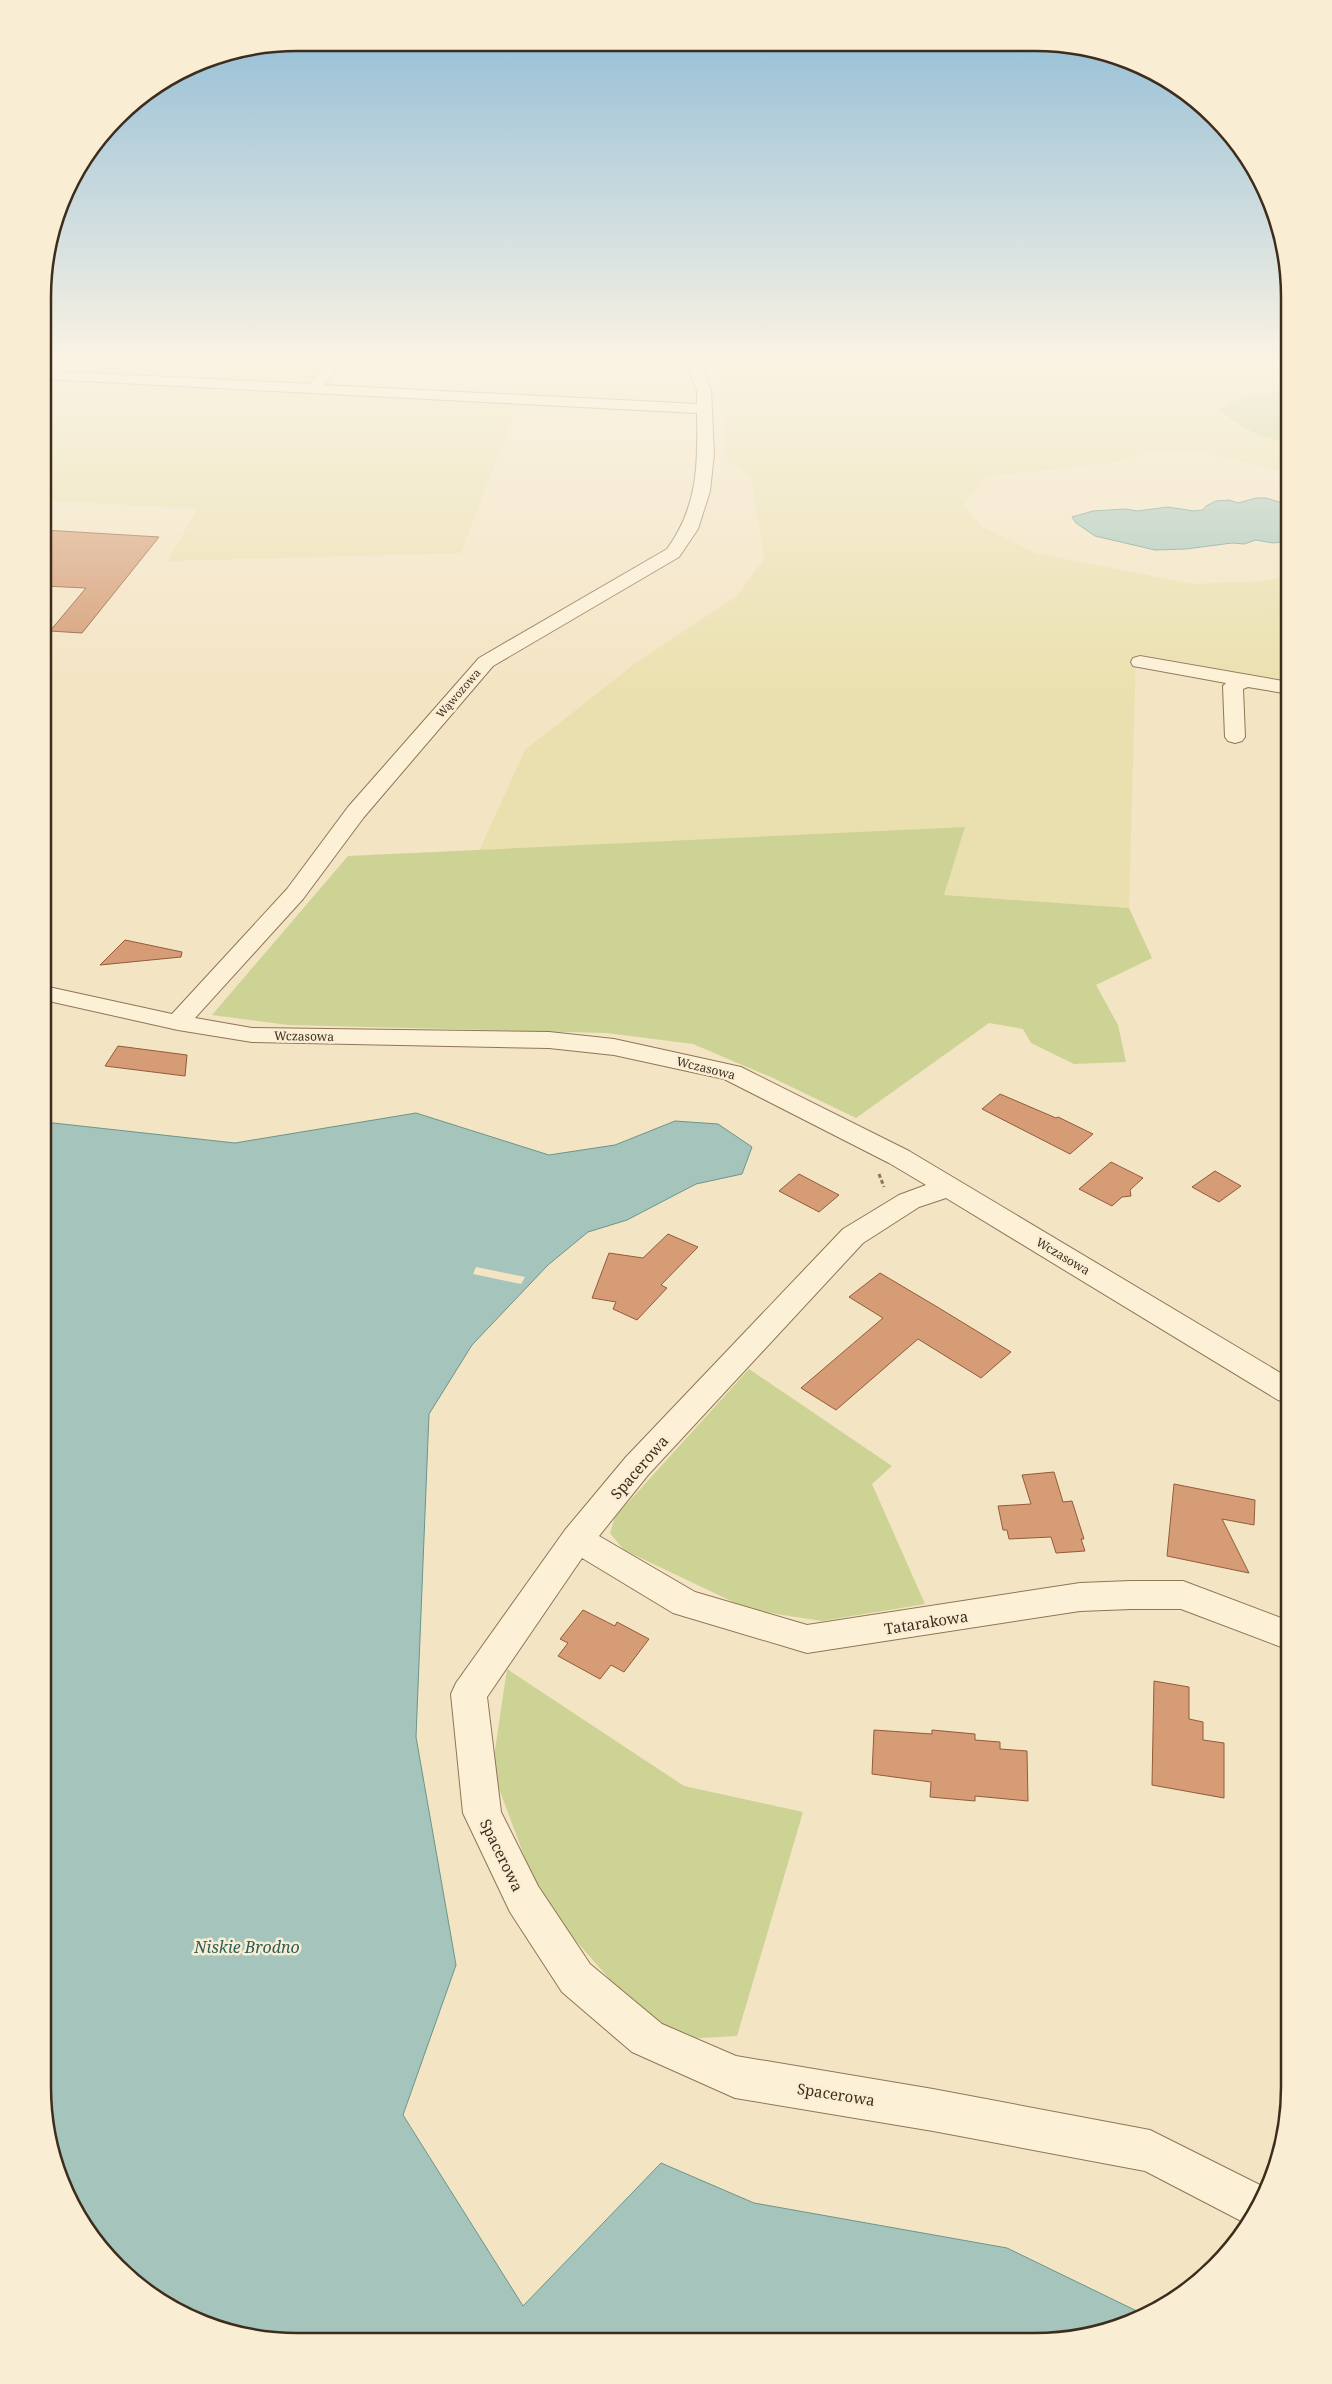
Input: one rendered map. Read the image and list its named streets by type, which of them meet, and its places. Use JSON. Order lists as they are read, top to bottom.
{
  "streets": {
    "street": [
      "Wąwozowa",
      "Wczasowa",
      "Spacerowa",
      "Tatarakowa"
    ]
  },
  "crossings": [
    ["Wąwozowa", "Wczasowa"],
    ["Wczasowa", "Spacerowa"],
    ["Spacerowa", "Tatarakowa"]
  ],
  "water": ["Niskie Brodno"]
}
